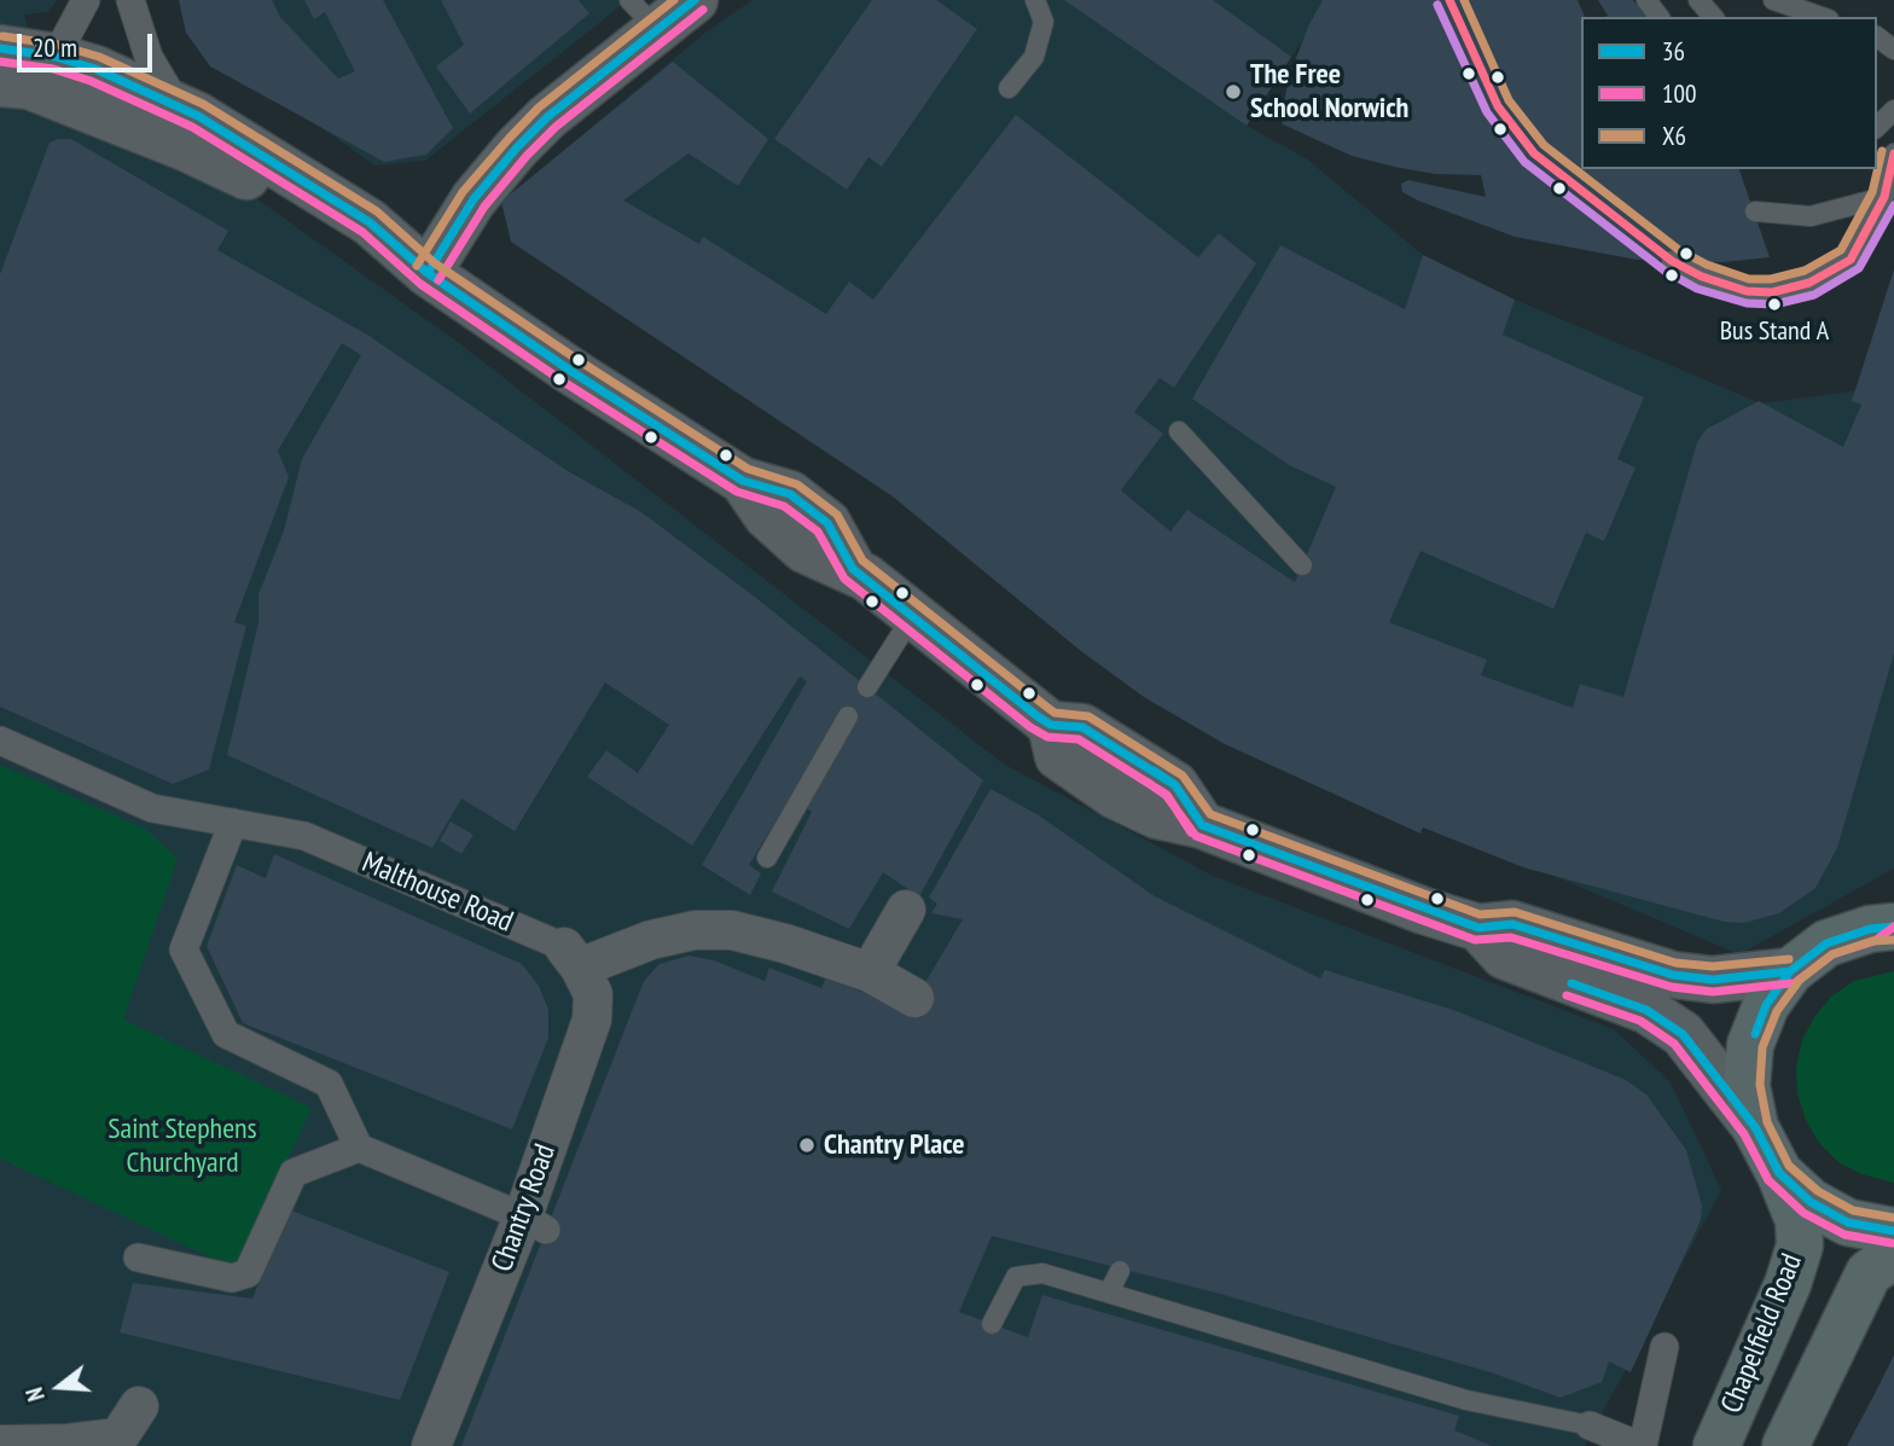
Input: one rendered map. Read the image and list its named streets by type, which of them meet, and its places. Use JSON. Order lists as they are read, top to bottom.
{
  "streets": {
    "main road": ["Chapelfield Road"],
    "street": ["Malthouse Road", "Chantry Road"]
  },
  "crossings": [
    ["Malthouse Road", "Chantry Road"]
  ],
  "parks": ["Saint Stephens Churchyard"],
  "places": ["The Free School Norwich", "Bus Stand A", "Chantry Place"],
  "lines": ["transit line 36", "transit line X6", "transit line 100"],
  "legend": ["36", "100", "X6"],
  "scale_bar": "20 m",
  "north": "left"
}
